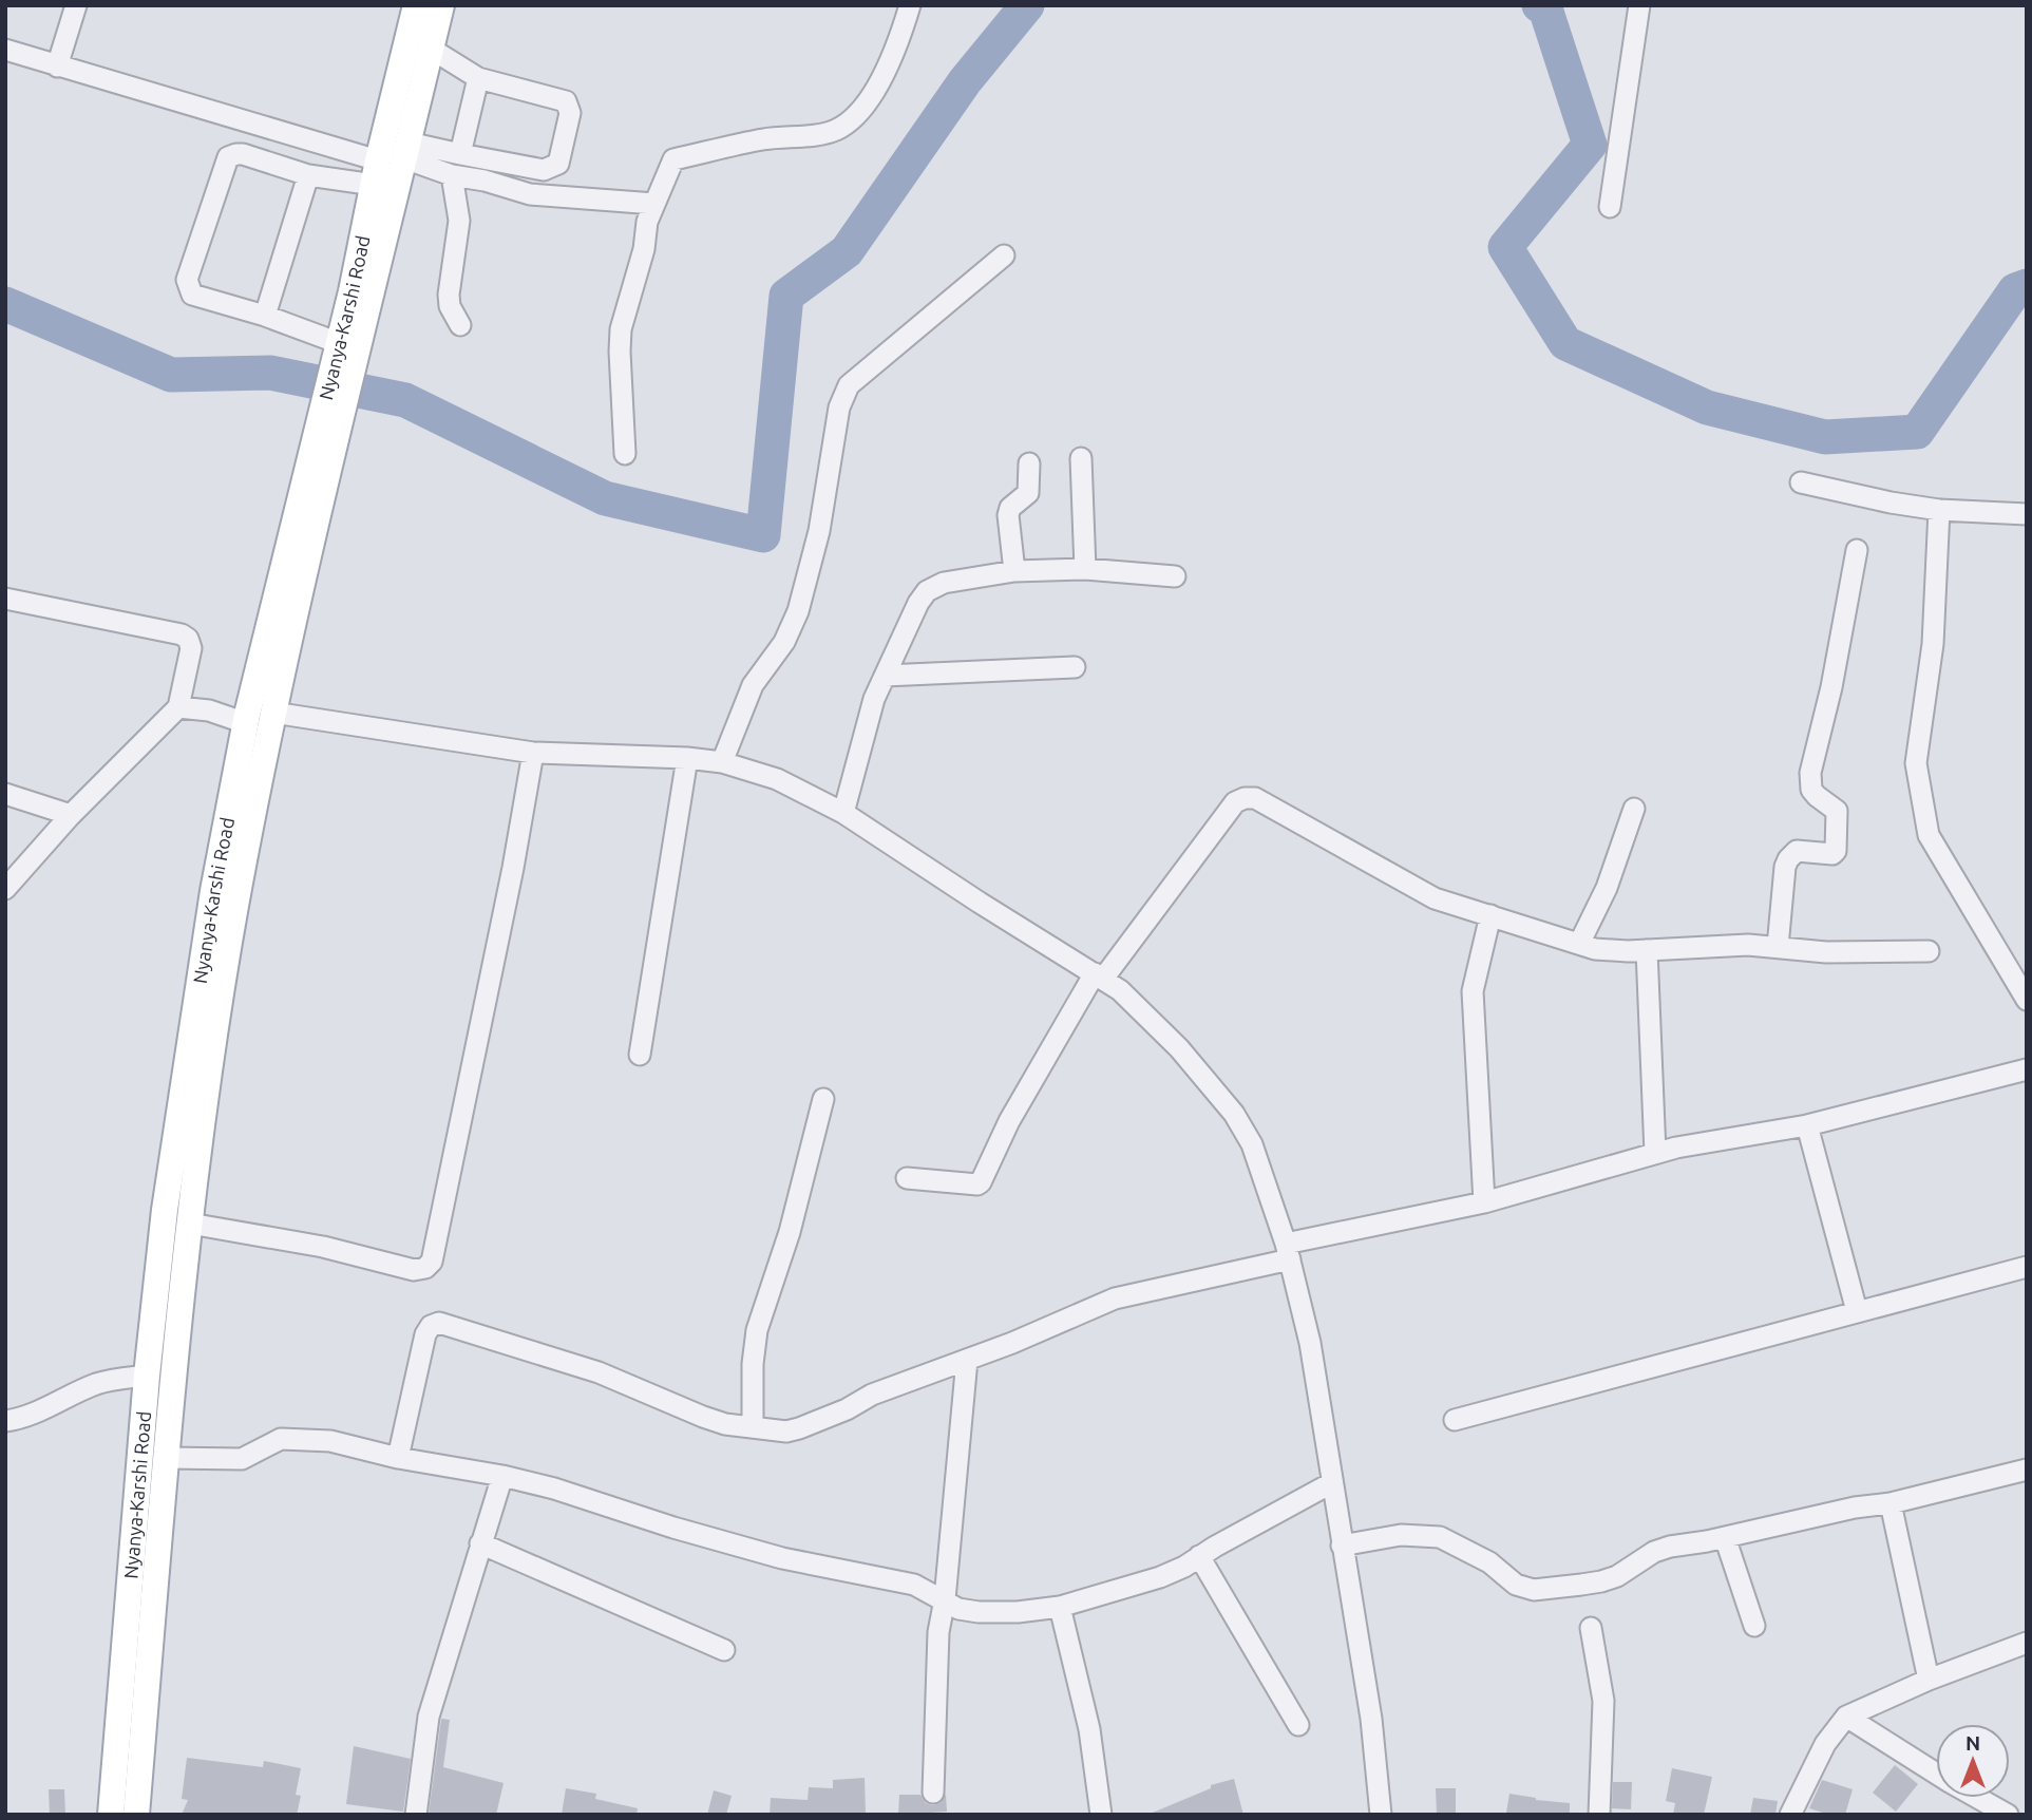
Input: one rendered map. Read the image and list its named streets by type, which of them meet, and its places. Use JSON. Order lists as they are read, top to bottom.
{
  "streets": {
    "main road": ["Nyanya-Karshi Road"]
  },
  "north": "top"
}
